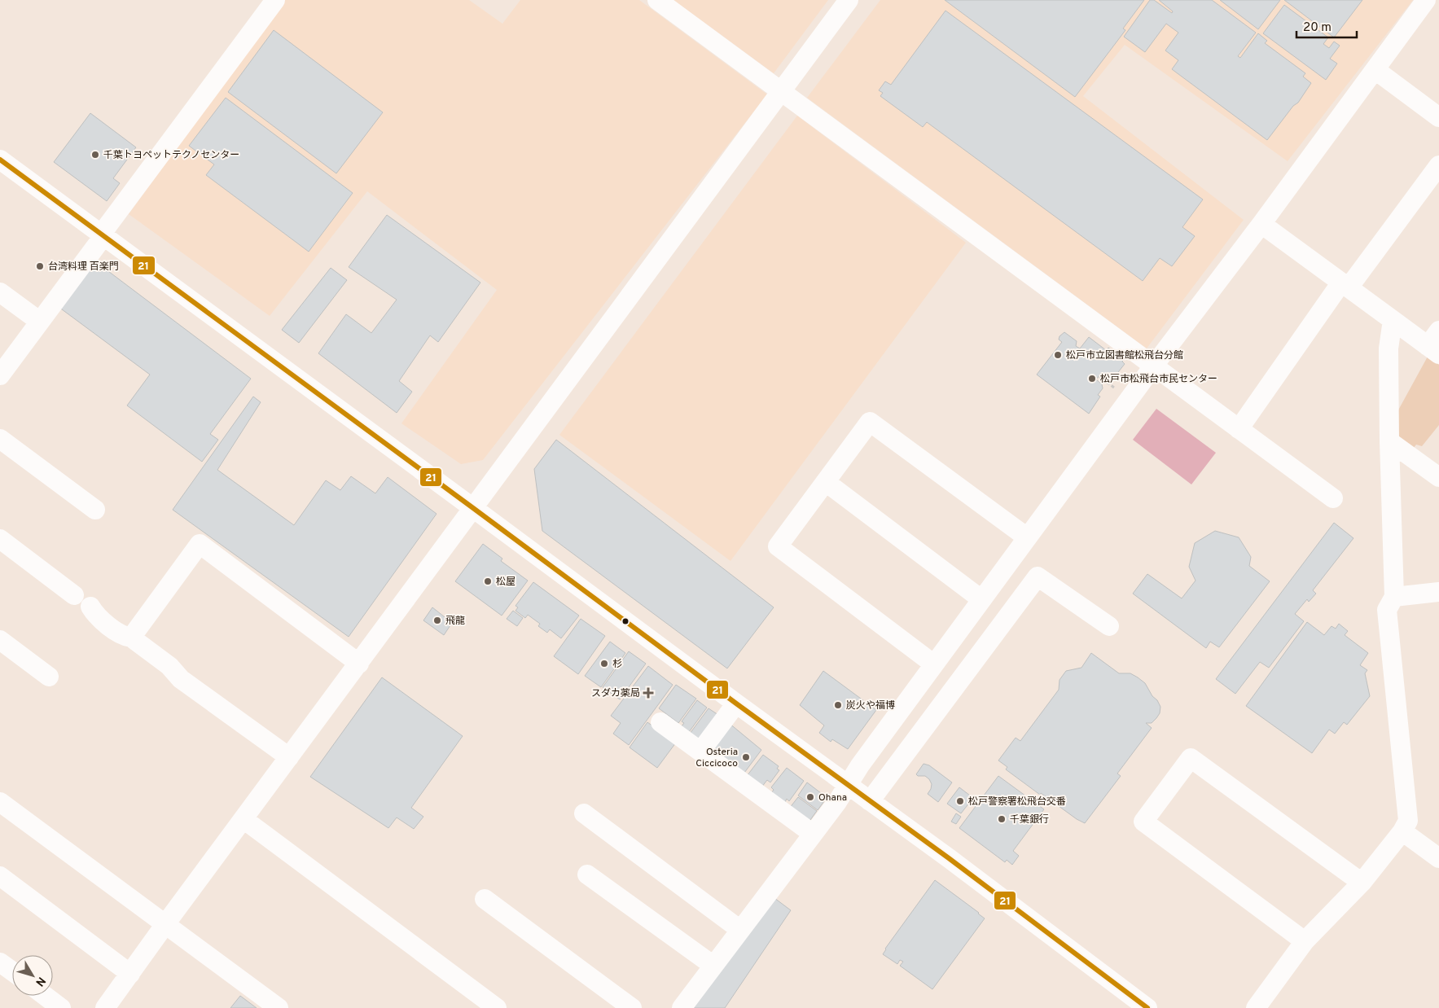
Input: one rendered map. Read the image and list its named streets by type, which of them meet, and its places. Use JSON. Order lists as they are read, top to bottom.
{
  "places": {
    "other": [
      "千葉トヨペットテクノセンター",
      "台湾料理 百楽門",
      "松戸市立図書館松飛台分館",
      "松戸市松飛台市民センター",
      "松屋",
      "飛龍",
      "杉",
      "炭火や福博",
      "Osteria Ciccicoco",
      "Ohana",
      "松戸警察署松飛台交番",
      "千葉銀行"
    ],
    "health": ["スダカ薬局"]
  },
  "lines": ["transit line 21"],
  "scale_bar": "20 m",
  "north": "bottom right"
}
